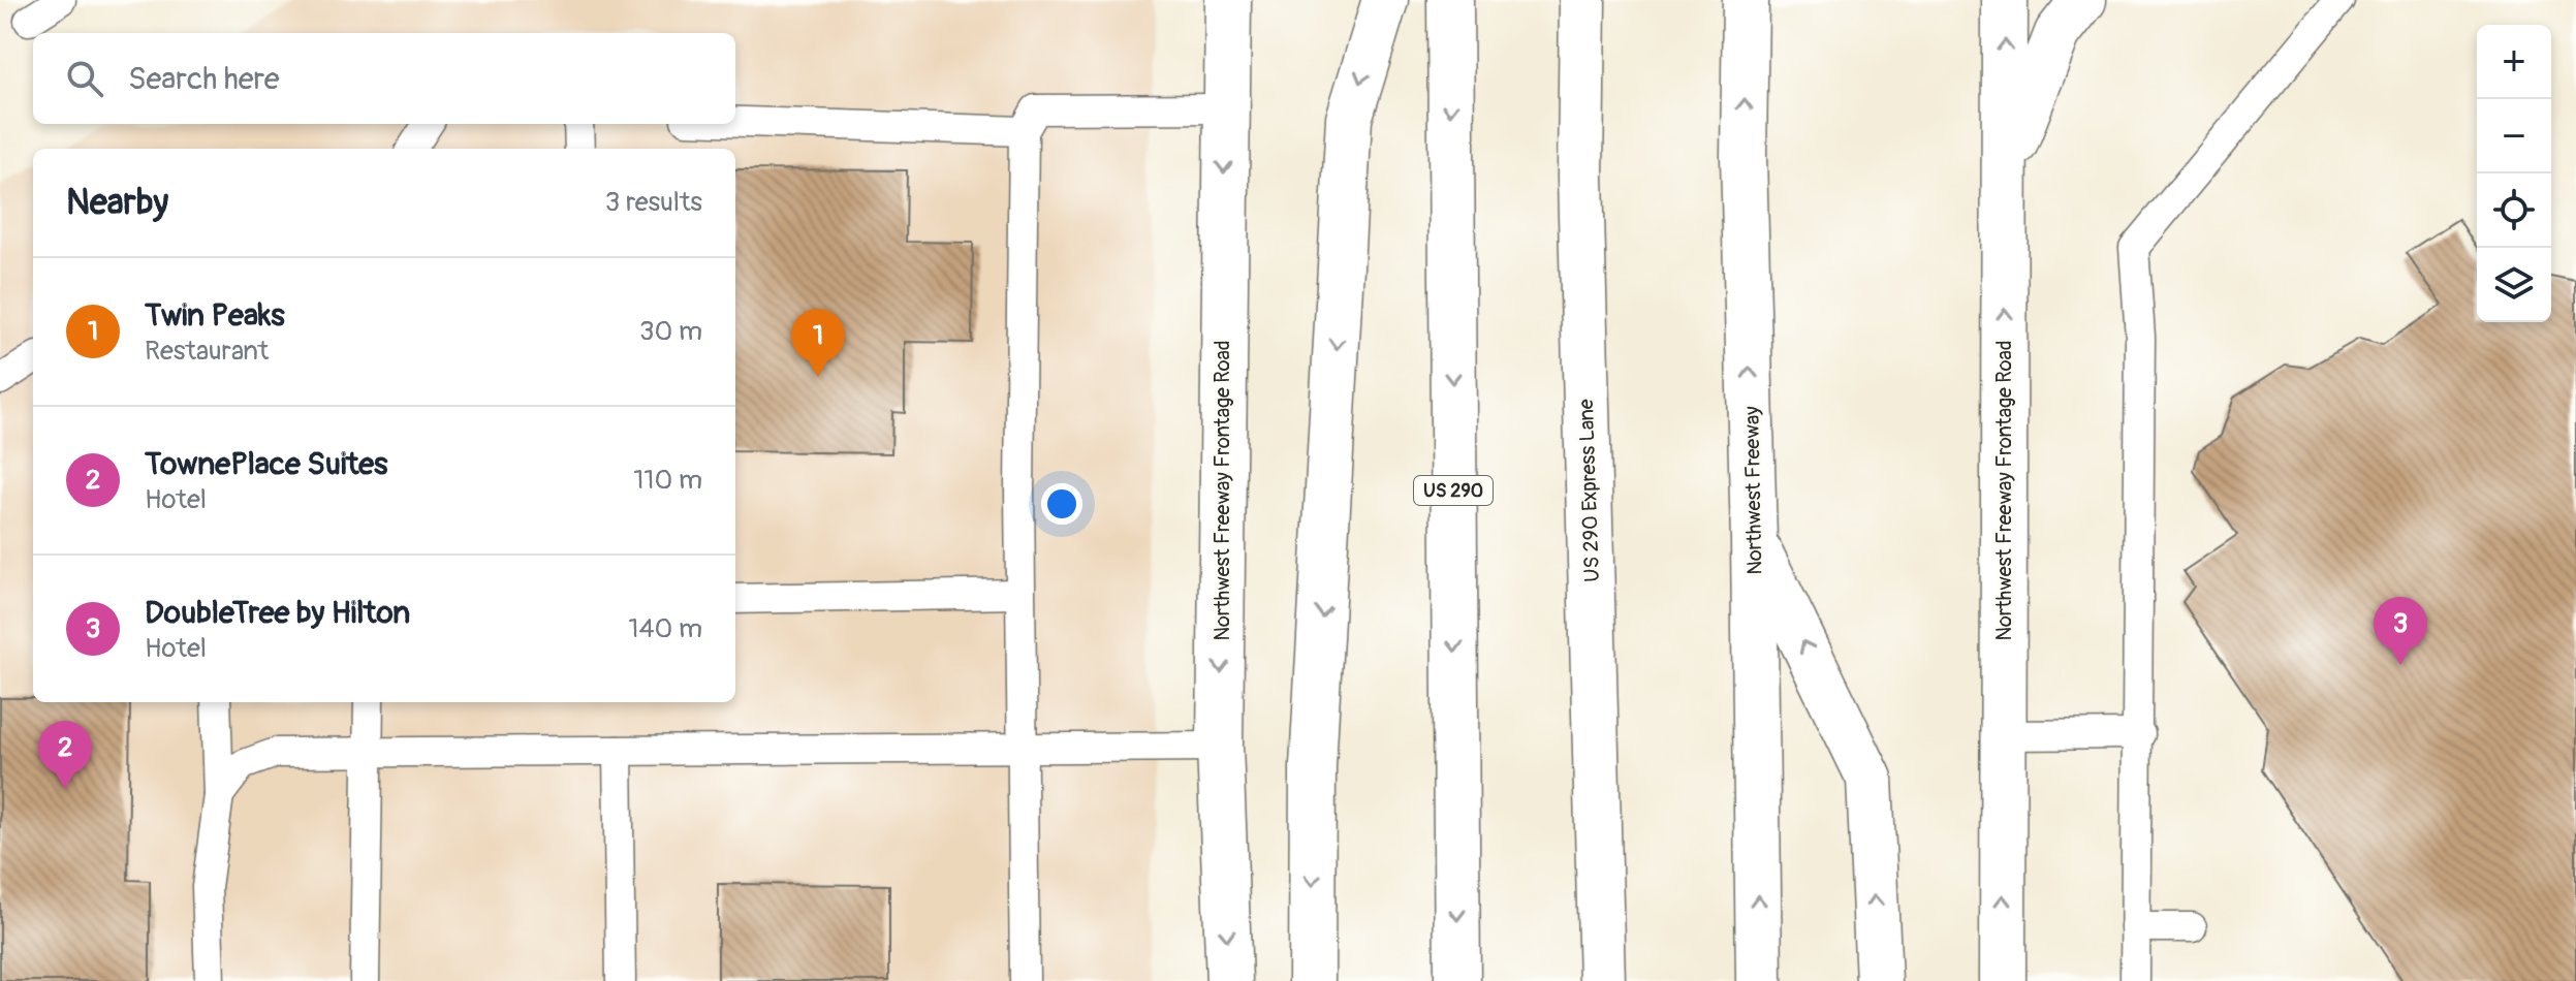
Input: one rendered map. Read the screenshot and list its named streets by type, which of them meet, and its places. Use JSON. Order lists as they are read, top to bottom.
{
  "streets": {
    "main road": [
      "Northwest Freeway Frontage Road",
      "US 290",
      "US 290 Express Lane",
      "Northwest Freeway"
    ]
  },
  "page": {
    "map_buttons": ["+", "−"],
    "search": "Search here",
    "heading": ["Nearby", "3 results"],
    "list": [
      {
        "mark": "1",
        "name": "Twin Peaks",
        "note": "Restaurant",
        "value": "30 m"
      },
      {
        "mark": "2",
        "name": "TownePlace Suites",
        "note": "Hotel",
        "value": "110 m"
      },
      {
        "mark": "3",
        "name": "DoubleTree by Hilton",
        "note": "Hotel",
        "value": "140 m"
      }
    ],
    "pins": ["1", "3", "2"]
  }
}
